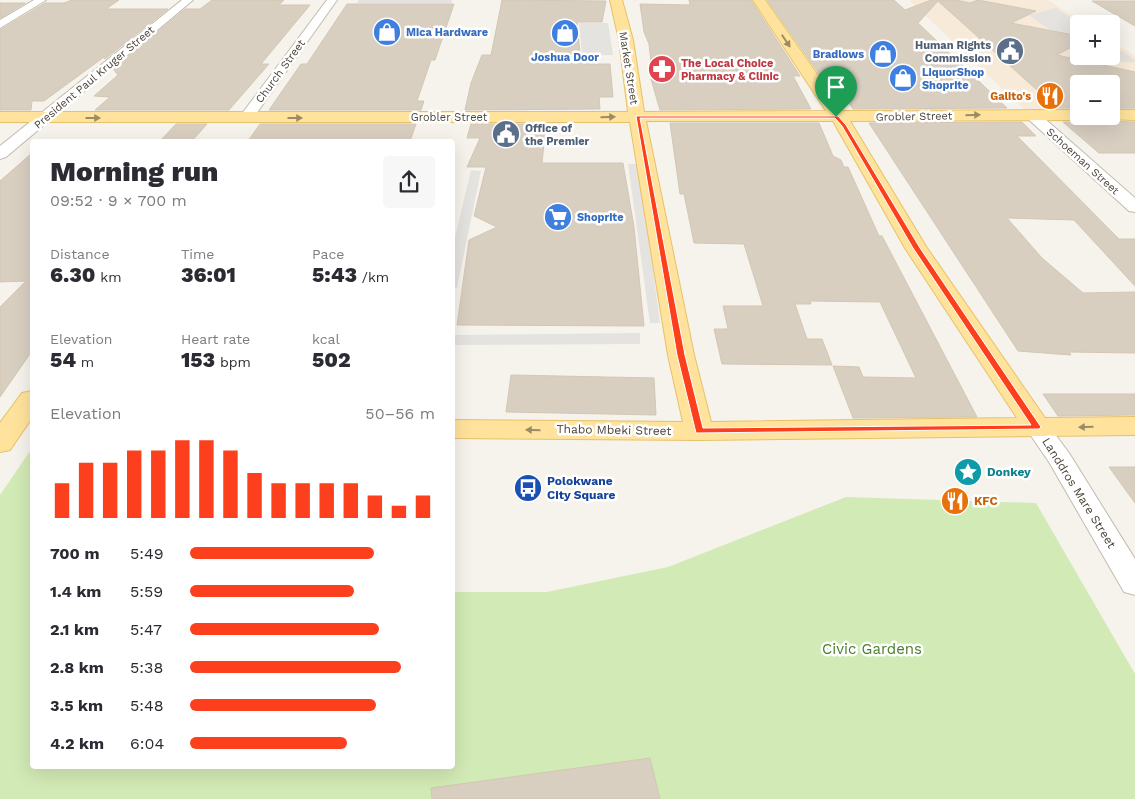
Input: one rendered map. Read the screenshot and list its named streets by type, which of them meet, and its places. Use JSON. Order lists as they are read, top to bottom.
{
  "streets": {
    "main road": [
      "Market Street",
      "Church Street",
      "Grobler Street",
      "Thabo Mbeki Street",
      "Landdros Mare Street"
    ],
    "street": ["President Paul Kruger Street", "Schoeman Street"]
  },
  "crossings": [
    ["Market Street", "Grobler Street"],
    ["Market Street", "Thabo Mbeki Street"],
    ["Church Street", "Grobler Street"],
    ["President Paul Kruger Street", "Grobler Street"],
    ["Grobler Street", "Schoeman Street"],
    ["Grobler Street", "Landdros Mare Street"],
    ["Thabo Mbeki Street", "Landdros Mare Street"]
  ],
  "one_way": ["Grobler Street", "Thabo Mbeki Street"],
  "parks": ["Civic Gardens"],
  "places": {
    "shop": [
      "Mica Hardware",
      "Joshua Door",
      "Bradlows",
      "LiquorShop Shoprite"
    ],
    "public building": ["Human Rights Commission", "Office of the Premier"],
    "pharmacy": ["The Local Choice Pharmacy & Clinic"],
    "restaurant": ["Galito's", "KFC"],
    "supermarket": ["Shoprite"],
    "place": ["Donkey"],
    "bus stop": ["Polokwane City Square"]
  },
  "page": {
    "map_buttons": ["+", "−"],
    "heading": ["Morning run", "09:52 · 9 × 700 m"],
    "stats": [
      ["Distance", "6.30 km"],
      ["Time", "36:01"],
      ["Pace", "5:43 /km"],
      ["Elevation", "54 m"],
      ["Heart rate", "153 bpm"],
      ["kcal", "502"]
    ],
    "chart": ["Elevation", "50–56 m"],
    "list": [
      {
        "name": "700 m",
        "note": "5:49"
      },
      {
        "name": "1.4 km",
        "note": "5:59"
      },
      {
        "name": "2.1 km",
        "note": "5:47"
      },
      {
        "name": "2.8 km",
        "note": "5:38"
      },
      {
        "name": "3.5 km",
        "note": "5:48"
      },
      {
        "name": "4.2 km",
        "note": "6:04"
      }
    ]
  }
}
